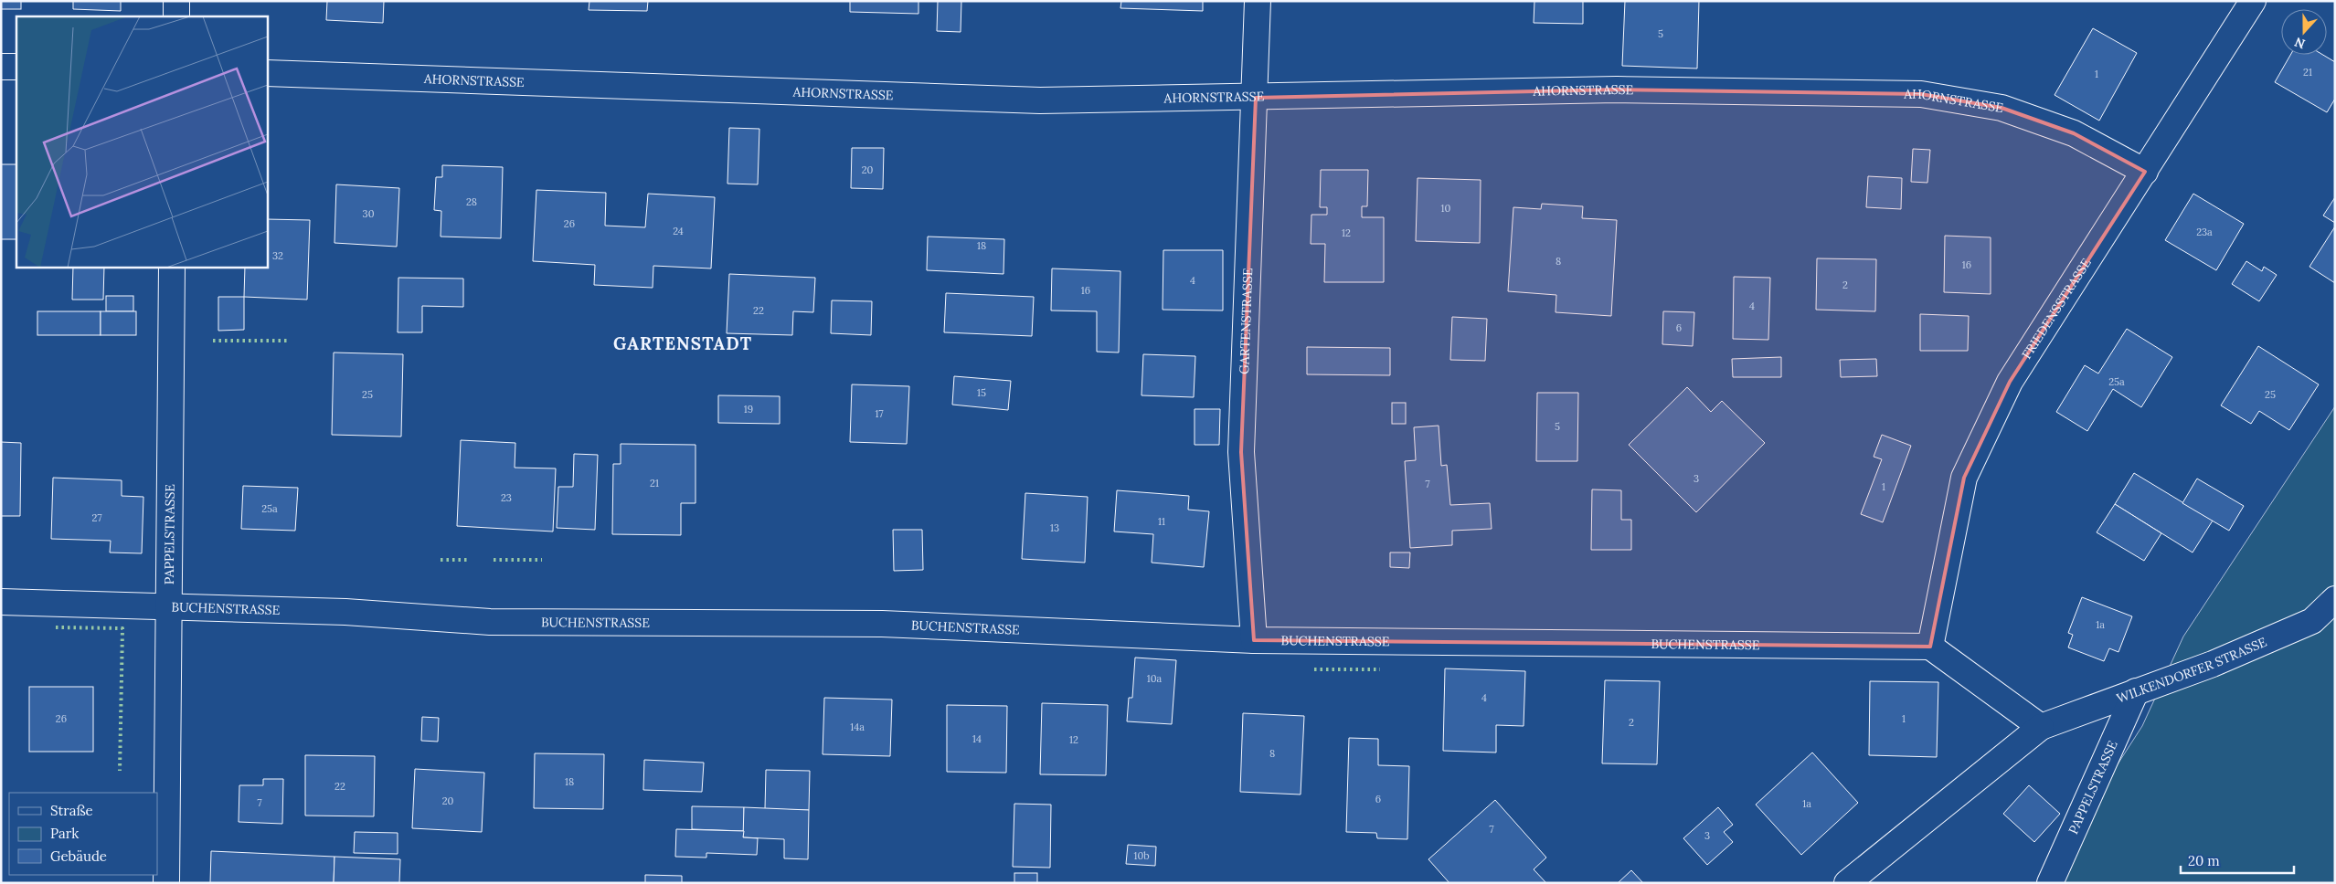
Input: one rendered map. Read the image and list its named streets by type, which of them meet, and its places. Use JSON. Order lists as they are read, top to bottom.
{
  "streets": {
    "street": [
      "AHORNSTRASSE",
      "FRIEDENSSTRASSE",
      "GARTENSTRASSE",
      "PAPPELSTRASSE",
      "BUCHENSTRASSE",
      "WILKENDORFER STRASSE"
    ]
  },
  "crossings": [
    ["AHORNSTRASSE", "FRIEDENSSTRASSE"],
    ["AHORNSTRASSE", "GARTENSTRASSE"],
    ["FRIEDENSSTRASSE", "BUCHENSTRASSE"],
    ["GARTENSTRASSE", "BUCHENSTRASSE"],
    ["PAPPELSTRASSE", "BUCHENSTRASSE"],
    ["PAPPELSTRASSE", "WILKENDORFER STRASSE"]
  ],
  "districts": ["GARTENSTADT"],
  "house_numbers": [
    "5",
    "21",
    "1",
    "20",
    "28",
    "10",
    "30",
    "26",
    "24",
    "23a",
    "12",
    "18",
    "32",
    "8",
    "16",
    "4",
    "2",
    "16",
    "4",
    "22",
    "6",
    "25a",
    "15",
    "25",
    "25",
    "19",
    "17",
    "5",
    "3",
    "21",
    "7",
    "1",
    "23",
    "25a",
    "27",
    "11",
    "13",
    "1a",
    "10a",
    "4",
    "26",
    "1",
    "2",
    "14a",
    "14",
    "12",
    "8",
    "18",
    "22",
    "6",
    "20",
    "7",
    "1a",
    "7",
    "3",
    "10b"
  ],
  "legend": ["Straße", "Park", "Gebäude"],
  "scale_bar": "20 m",
  "north": "bottom"
}
